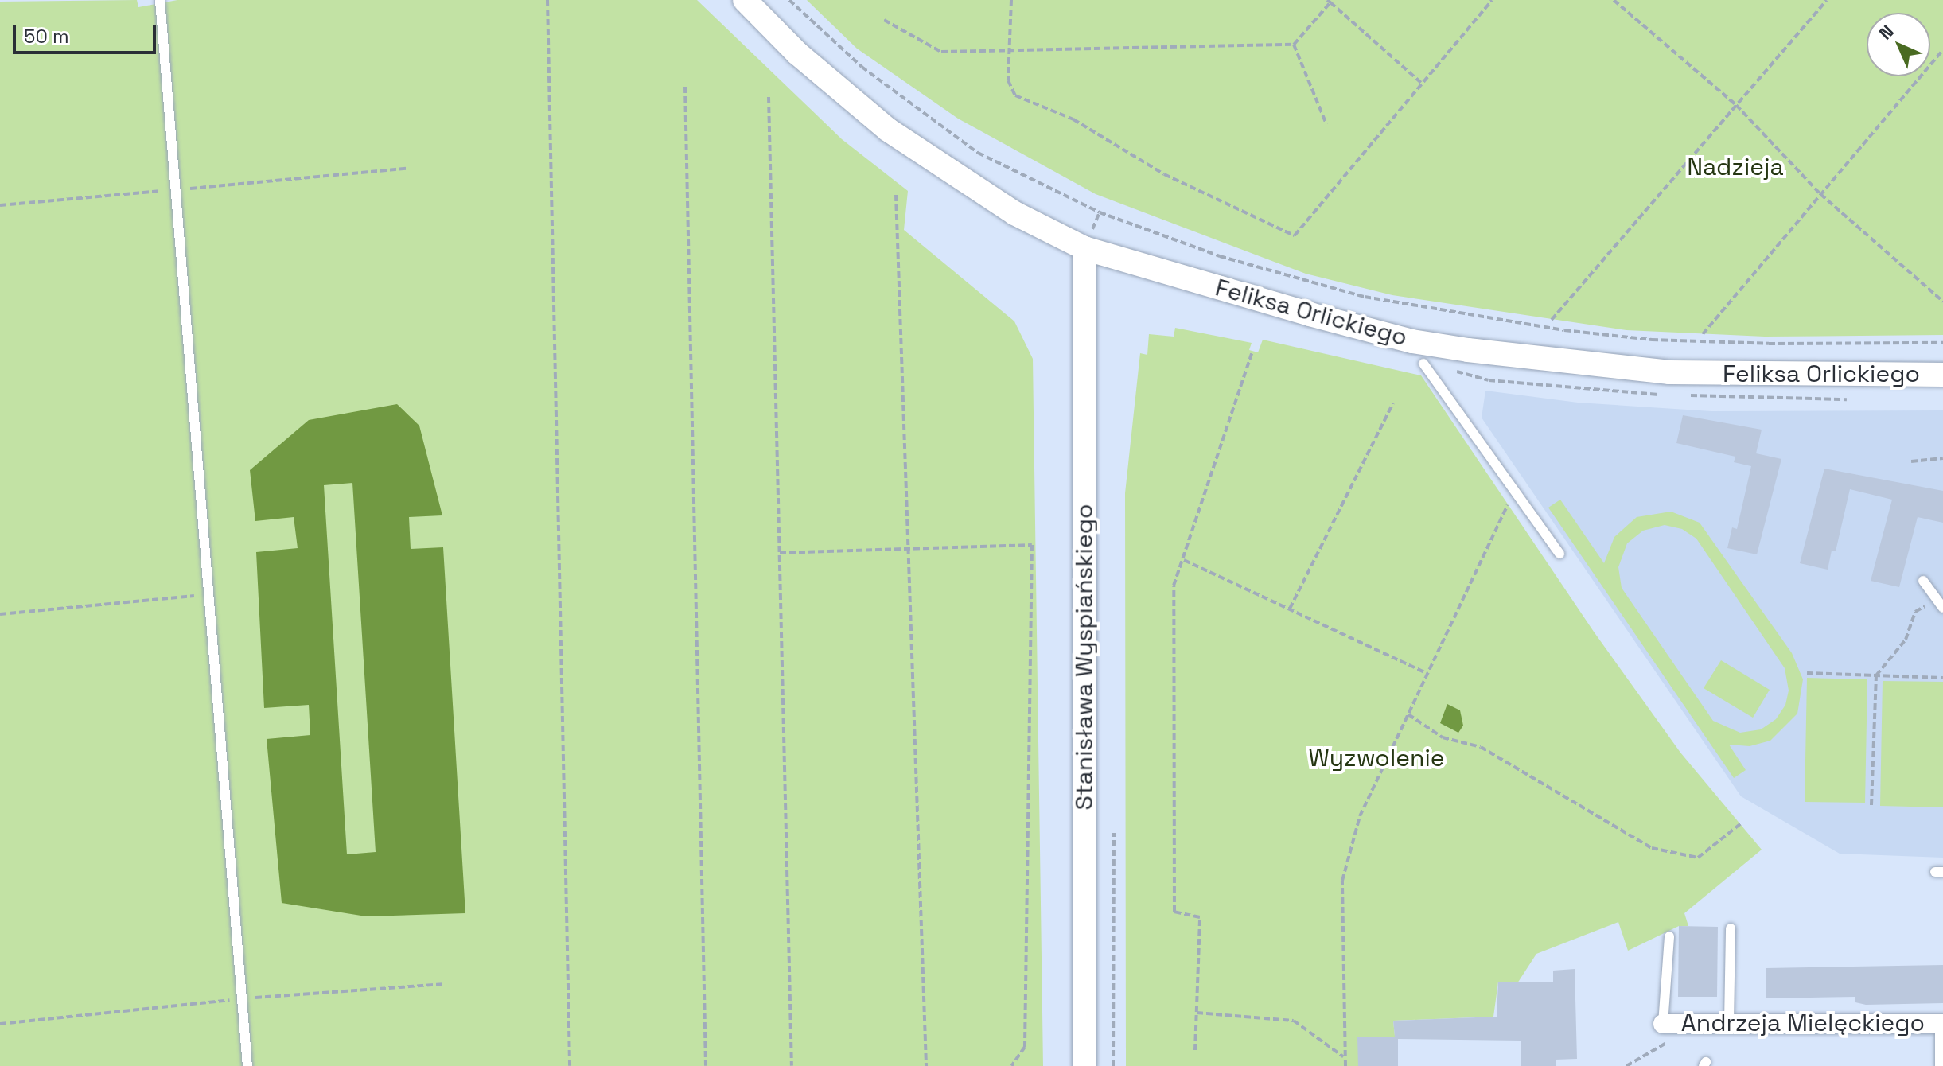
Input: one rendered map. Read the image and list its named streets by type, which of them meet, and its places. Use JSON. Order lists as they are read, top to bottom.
{
  "streets": {
    "street": ["Feliksa Orlickiego", "Stanisława Wyspiańskiego", "Andrzeja Mielęckiego"]
  },
  "crossings": [
    ["Feliksa Orlickiego", "Stanisława Wyspiańskiego"]
  ],
  "parks": ["Nadzieja", "Wyzwolenie"],
  "scale_bar": "50 m",
  "north": "top left"
}
